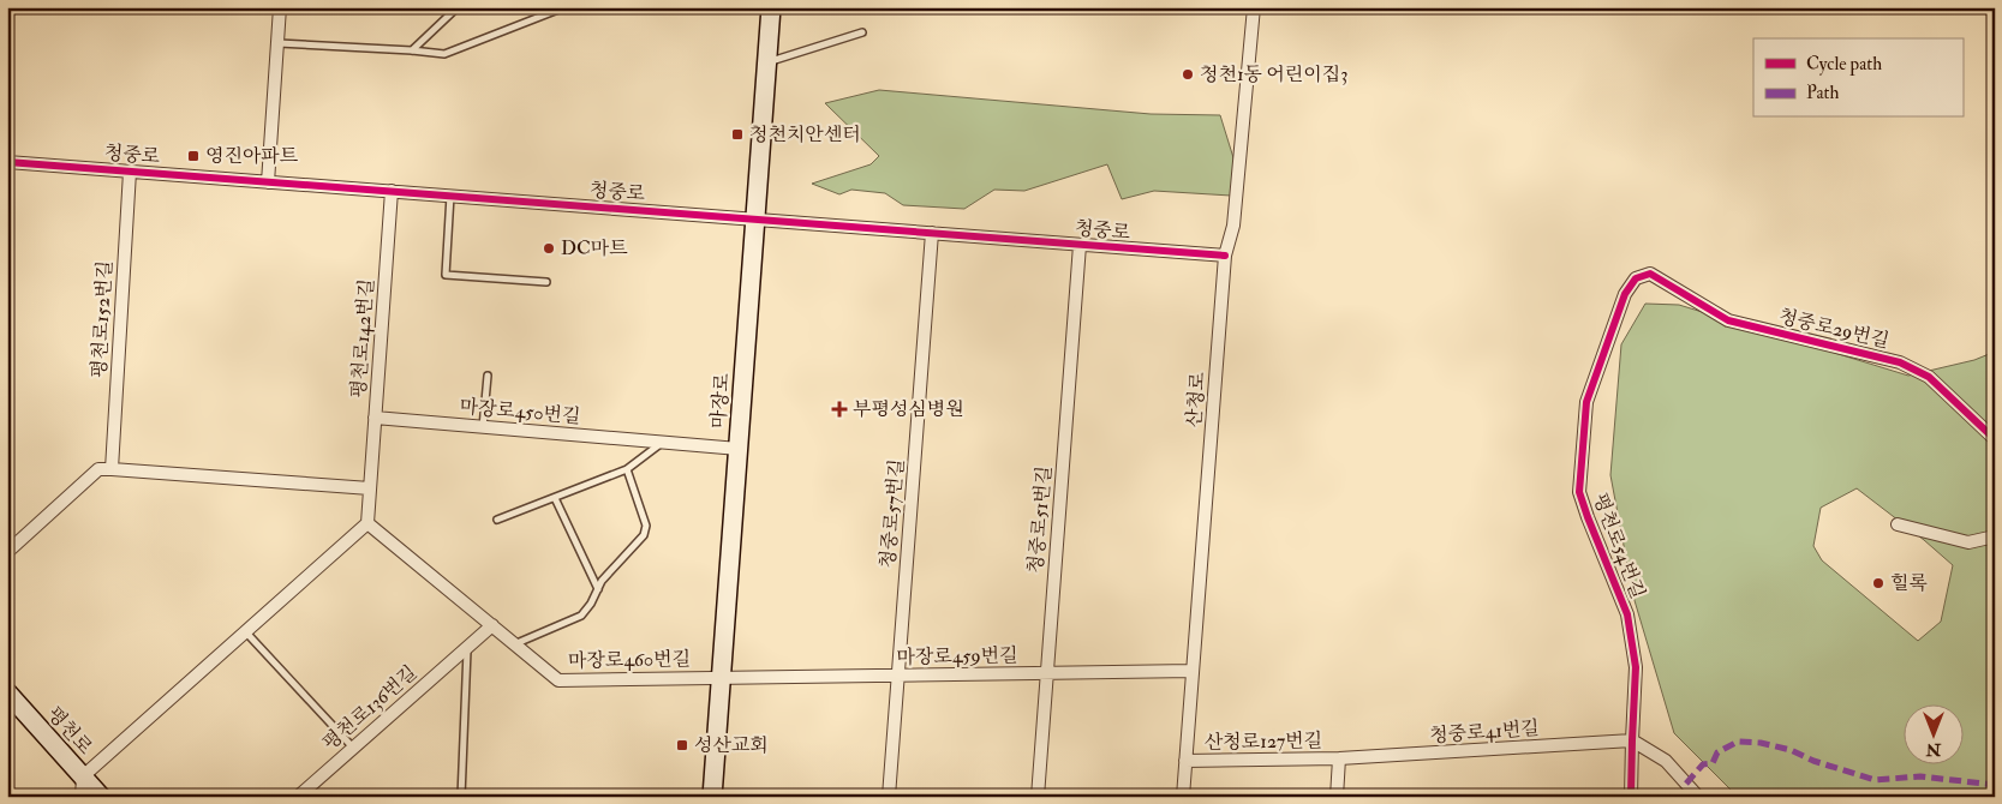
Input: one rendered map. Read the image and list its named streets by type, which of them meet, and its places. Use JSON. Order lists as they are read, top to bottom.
{
  "streets": {
    "main road": ["마장로", "평천로"],
    "street": [
      "청중로",
      "평천로152번길",
      "청중로29번길",
      "평천로142번길",
      "산청로",
      "마장로450번길",
      "청중로57번길",
      "청중로51번길",
      "평천로54번길",
      "마장로459번길",
      "마장로460번길",
      "평천로136번길",
      "청중로41번길",
      "산청로127번길"
    ]
  },
  "crossings": [
    ["청중로", "평천로152번길"],
    ["청중로", "평천로142번길"],
    ["청중로", "산청로"],
    ["청중로", "마장로"],
    ["청중로", "청중로57번길"],
    ["청중로", "청중로51번길"],
    ["청중로29번길", "평천로54번길"],
    ["평천로142번길", "마장로450번길"],
    ["평천로142번길", "마장로460번길"],
    ["산청로", "마장로459번길"],
    ["산청로", "산청로127번길"],
    ["마장로", "마장로450번길"],
    ["마장로", "마장로459번길"],
    ["마장로", "마장로460번길"],
    ["청중로57번길", "마장로459번길"],
    ["청중로51번길", "마장로459번길"],
    ["평천로54번길", "청중로41번길"],
    ["마장로459번길", "마장로460번길"],
    ["마장로460번길", "평천로136번길"],
    ["청중로41번길", "산청로127번길"]
  ],
  "places": {
    "other": ["청천1동 어린이집3", "DC마트", "힐록"],
    "transit": ["청천치안센터", "영진아파트", "성산교회"],
    "health": ["부평성심병원"]
  },
  "legend": ["Cycle path", "Path"],
  "north": "bottom"
}
